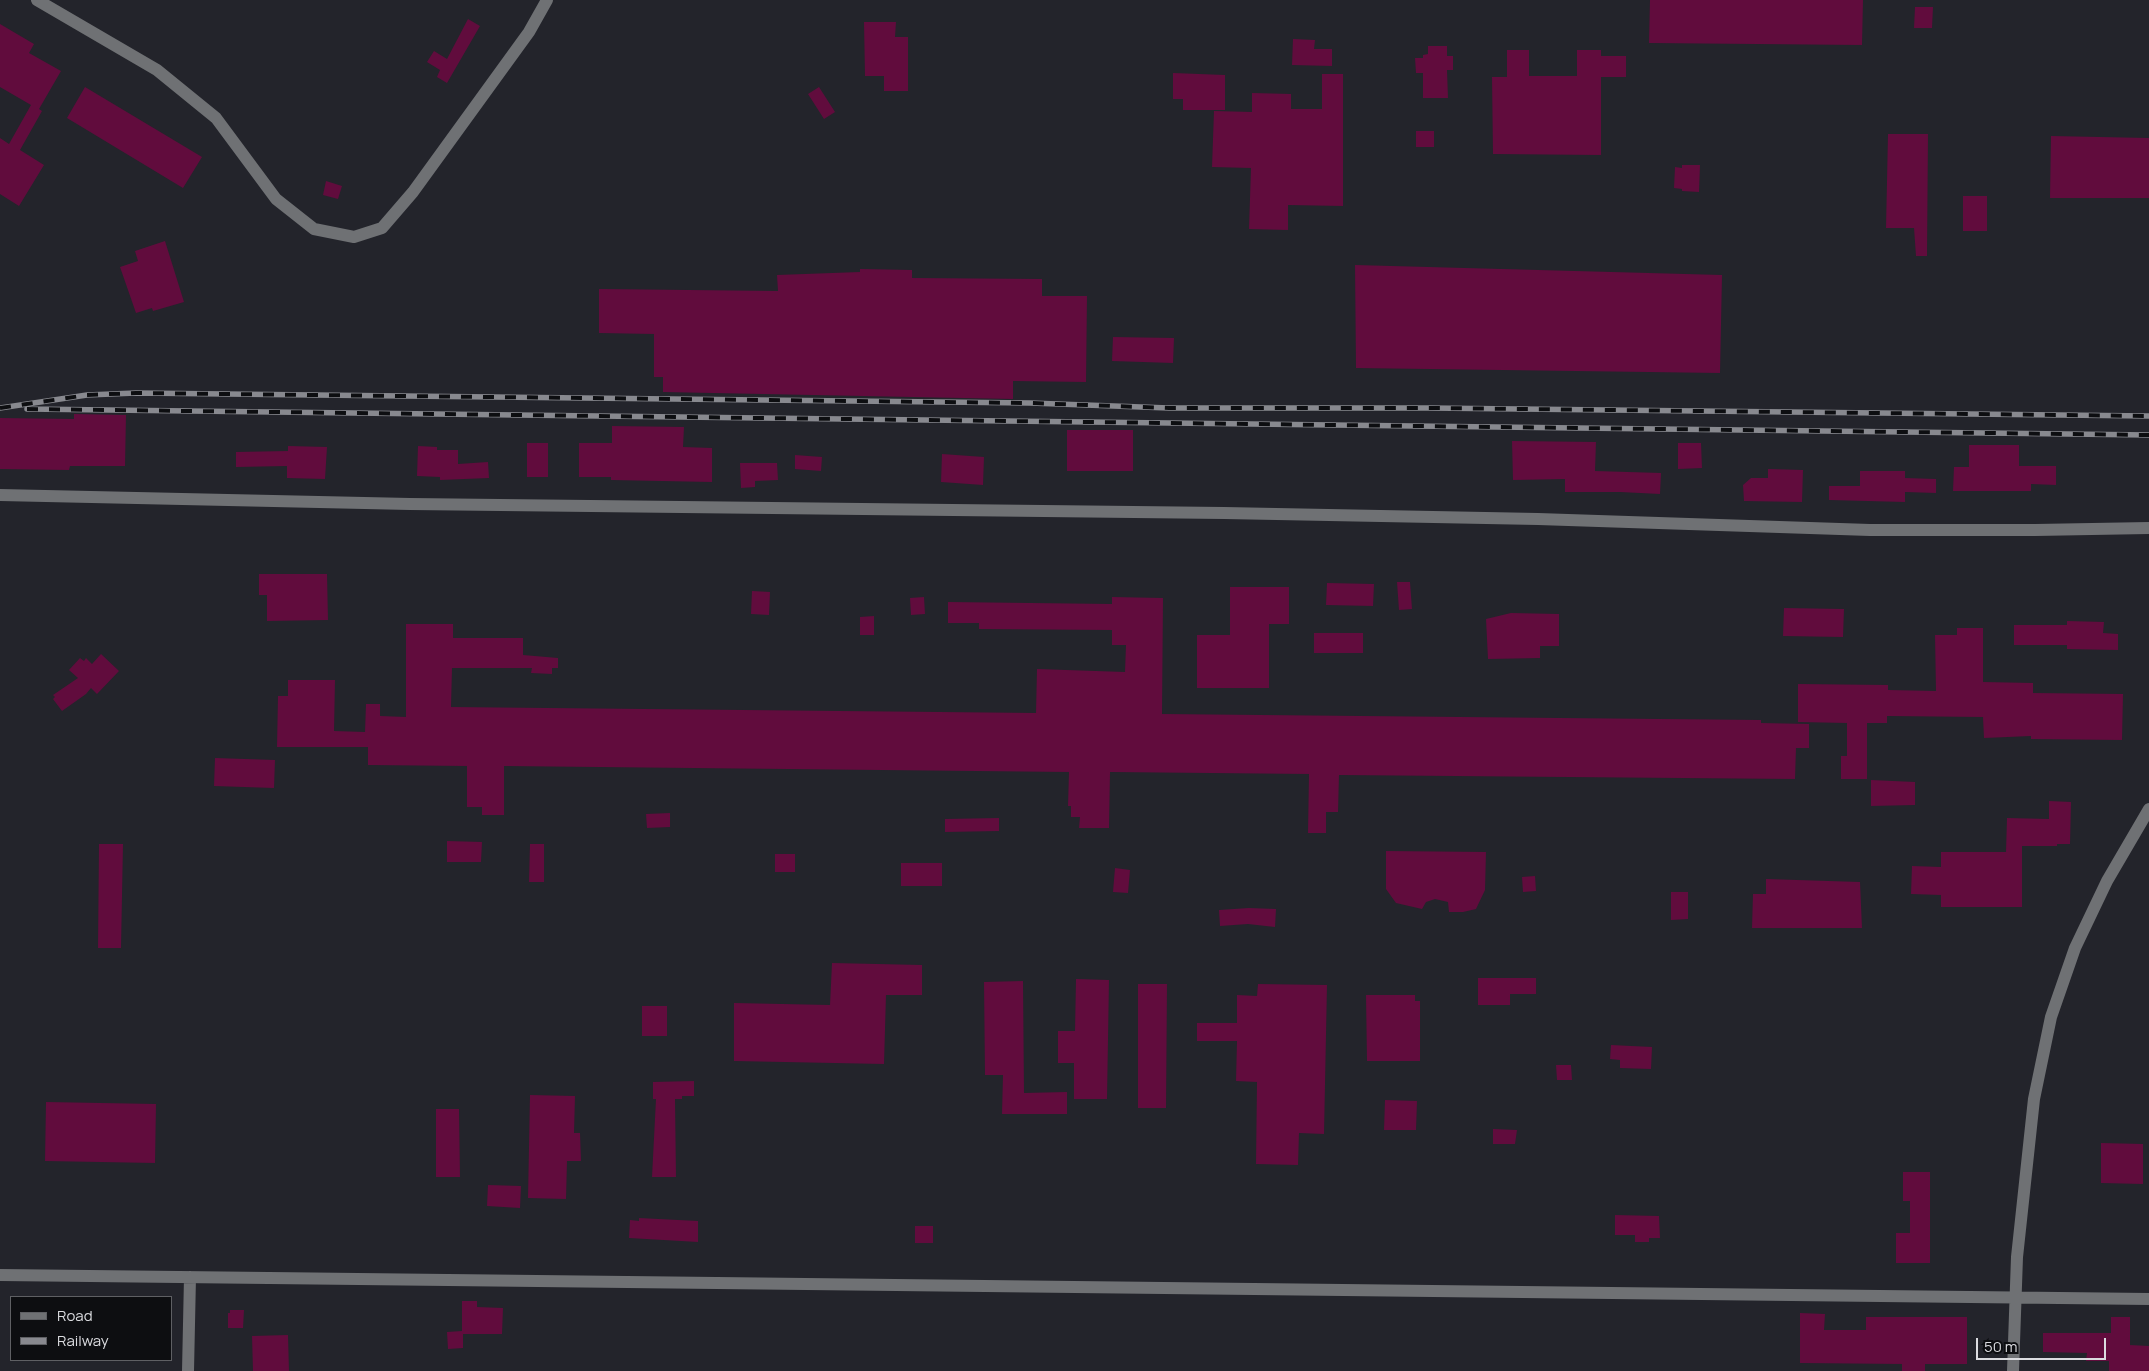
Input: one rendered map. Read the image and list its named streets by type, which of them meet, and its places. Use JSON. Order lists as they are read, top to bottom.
{
  "legend": ["Road", "Railway"],
  "scale_bar": "50 m"
}
